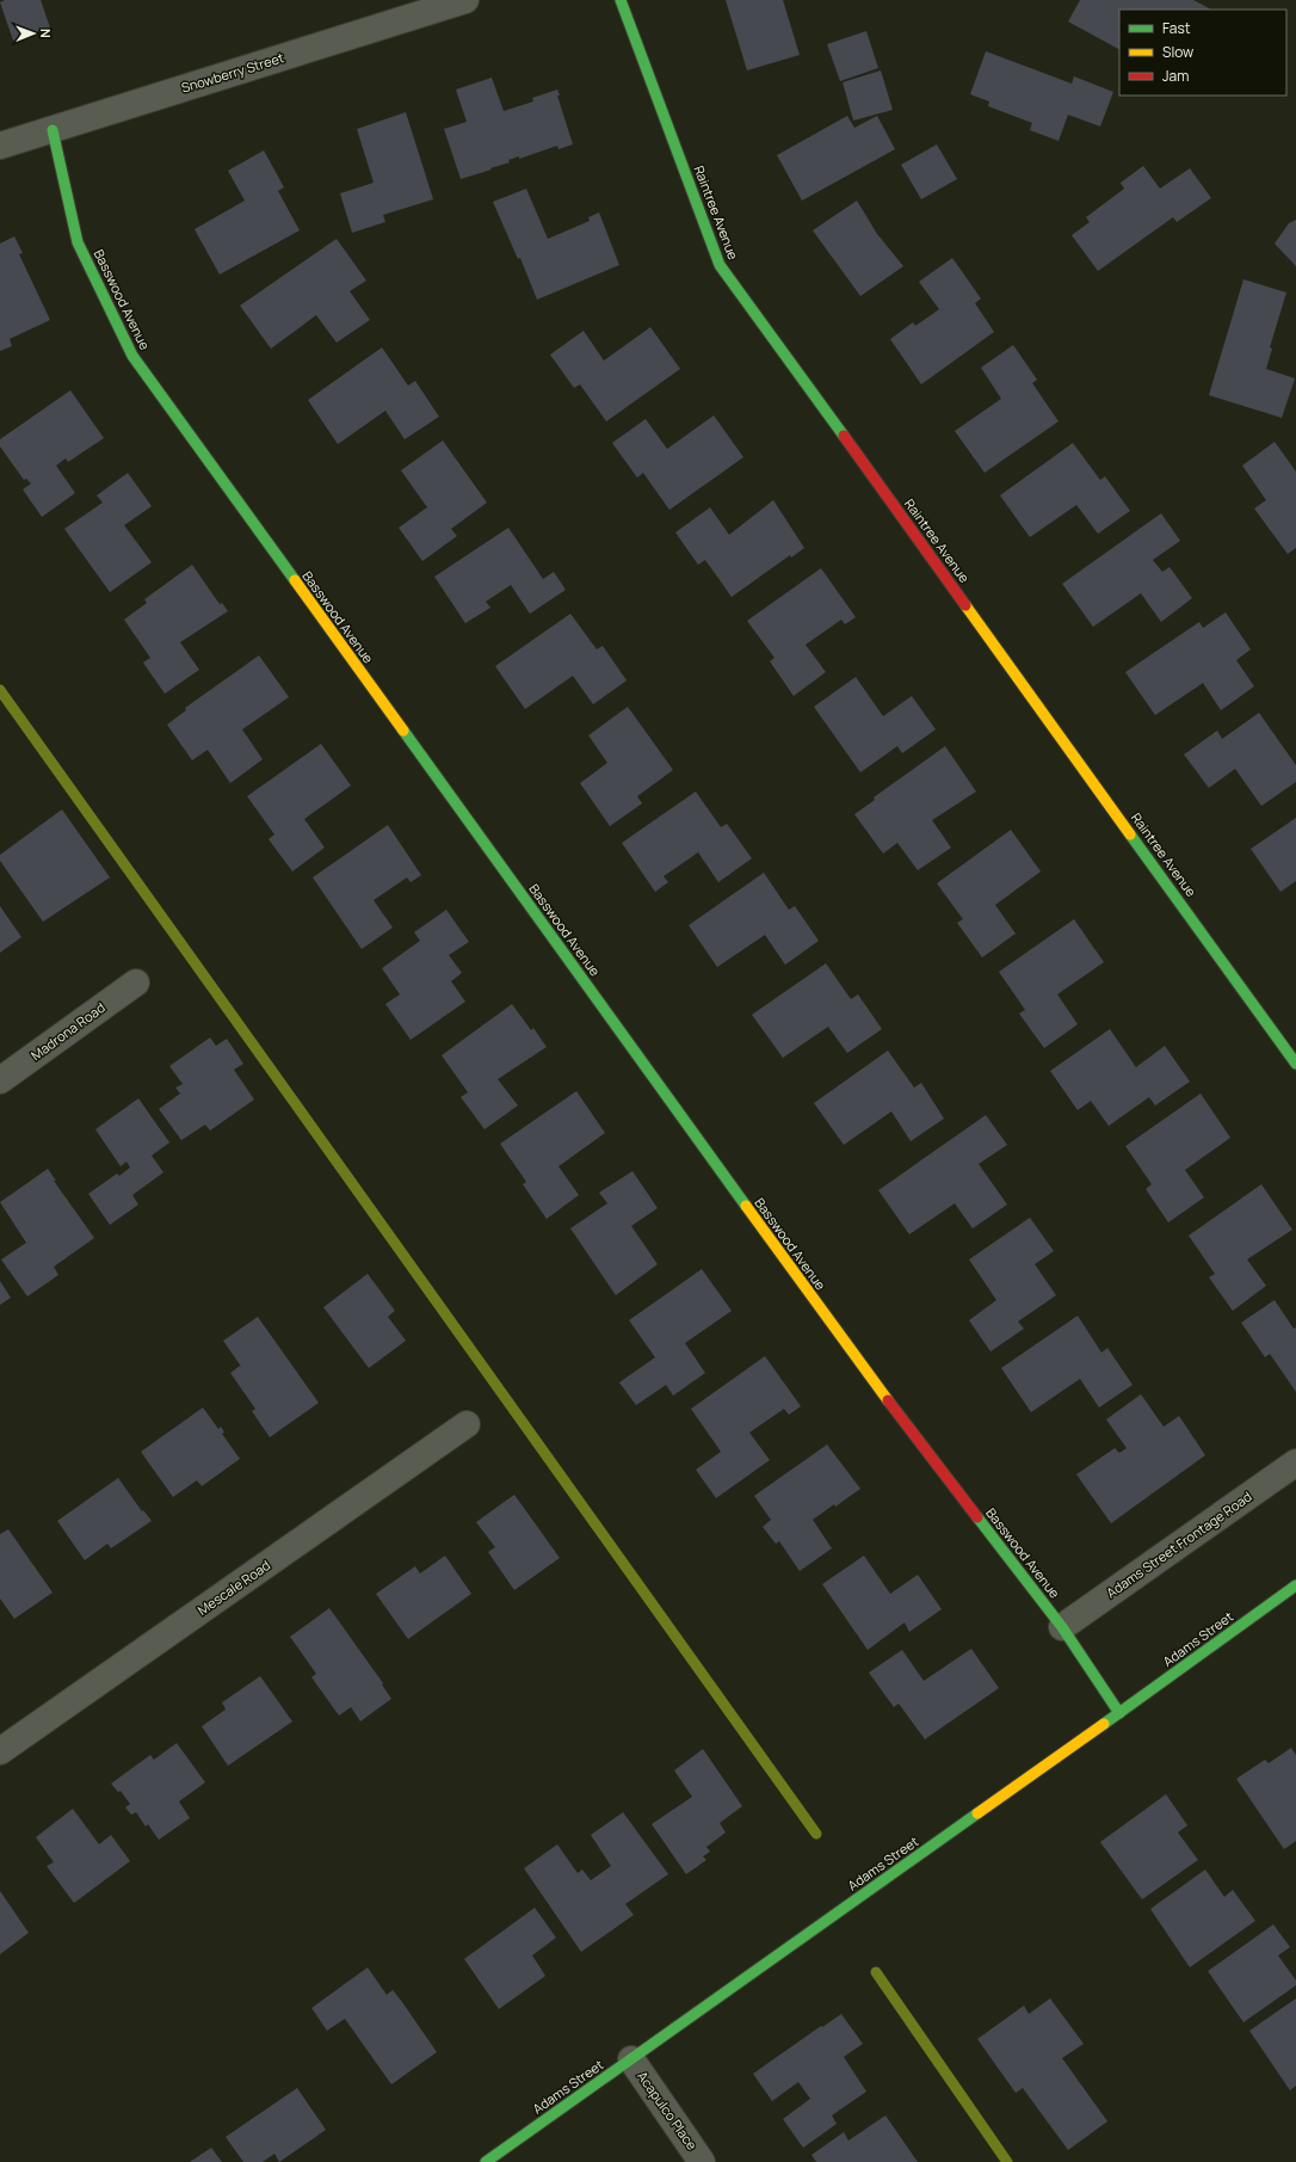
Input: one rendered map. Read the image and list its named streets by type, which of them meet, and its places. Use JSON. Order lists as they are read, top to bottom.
{
  "streets": {
    "street": [
      "Snowberry Street",
      "Raintree Avenue",
      "Basswood Avenue",
      "Madrona Road",
      "Adams Street Frontage Road",
      "Mescale Road",
      "Adams Street",
      "Acapulco Place"
    ]
  },
  "crossings": [
    ["Snowberry Street", "Basswood Avenue"],
    ["Basswood Avenue", "Adams Street Frontage Road"],
    ["Basswood Avenue", "Adams Street"],
    ["Adams Street", "Acapulco Place"]
  ],
  "legend": ["Fast", "Slow", "Jam"],
  "north": "right"
}
